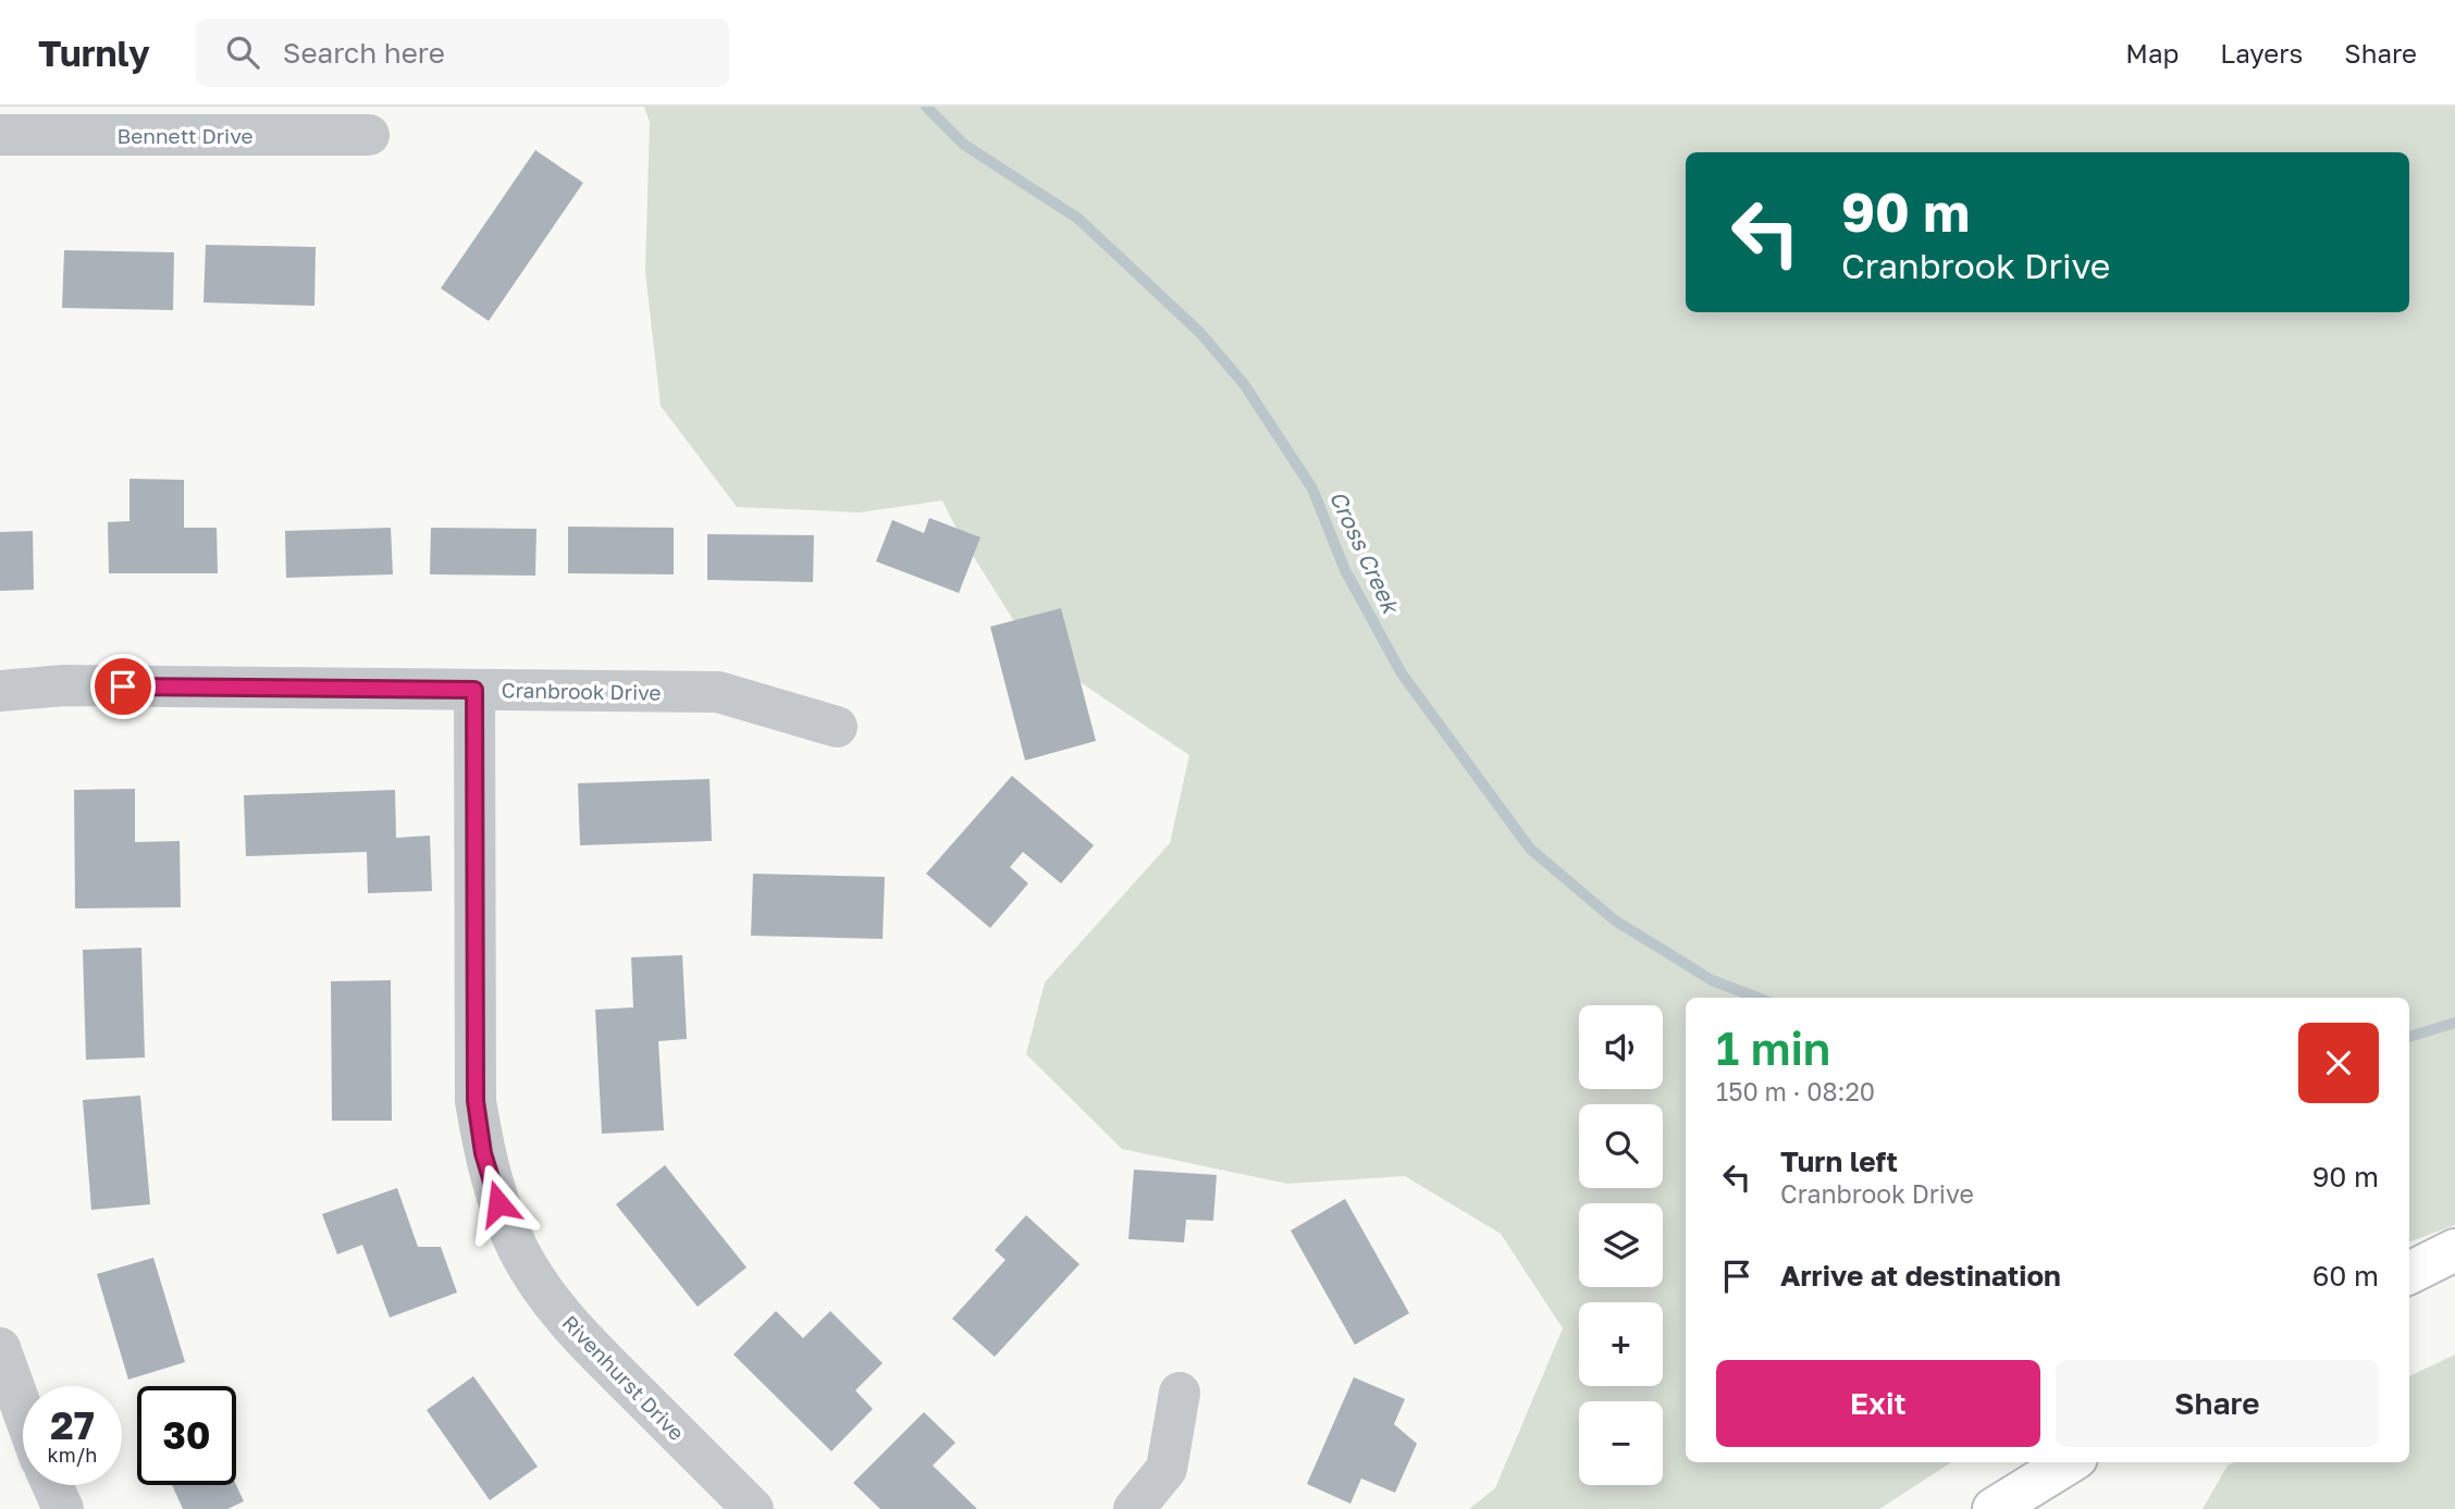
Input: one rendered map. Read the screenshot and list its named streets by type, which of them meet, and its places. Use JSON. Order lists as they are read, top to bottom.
{
  "streets": {
    "street": ["Bennett Drive", "Cranbrook Drive", "Rivenhurst Drive"]
  },
  "crossings": [
    ["Cranbrook Drive", "Rivenhurst Drive"]
  ],
  "water": ["Cross Creek"],
  "page": {
    "header": "Turnly",
    "search": "Search here",
    "nav": ["Map", "Layers", "Share"],
    "turn": ["90 m", "Cranbrook Drive"],
    "heading": ["1 min", "150 m · 08:20"],
    "map_buttons": ["+", "−"],
    "list": [
      {
        "name": "Turn left",
        "note": "Cranbrook Drive",
        "value": "90 m"
      },
      {
        "name": "Arrive at destination",
        "value": "60 m"
      }
    ],
    "buttons": ["Exit", "Share"],
    "speed": "27 km/h",
    "limit": "30"
  }
}
